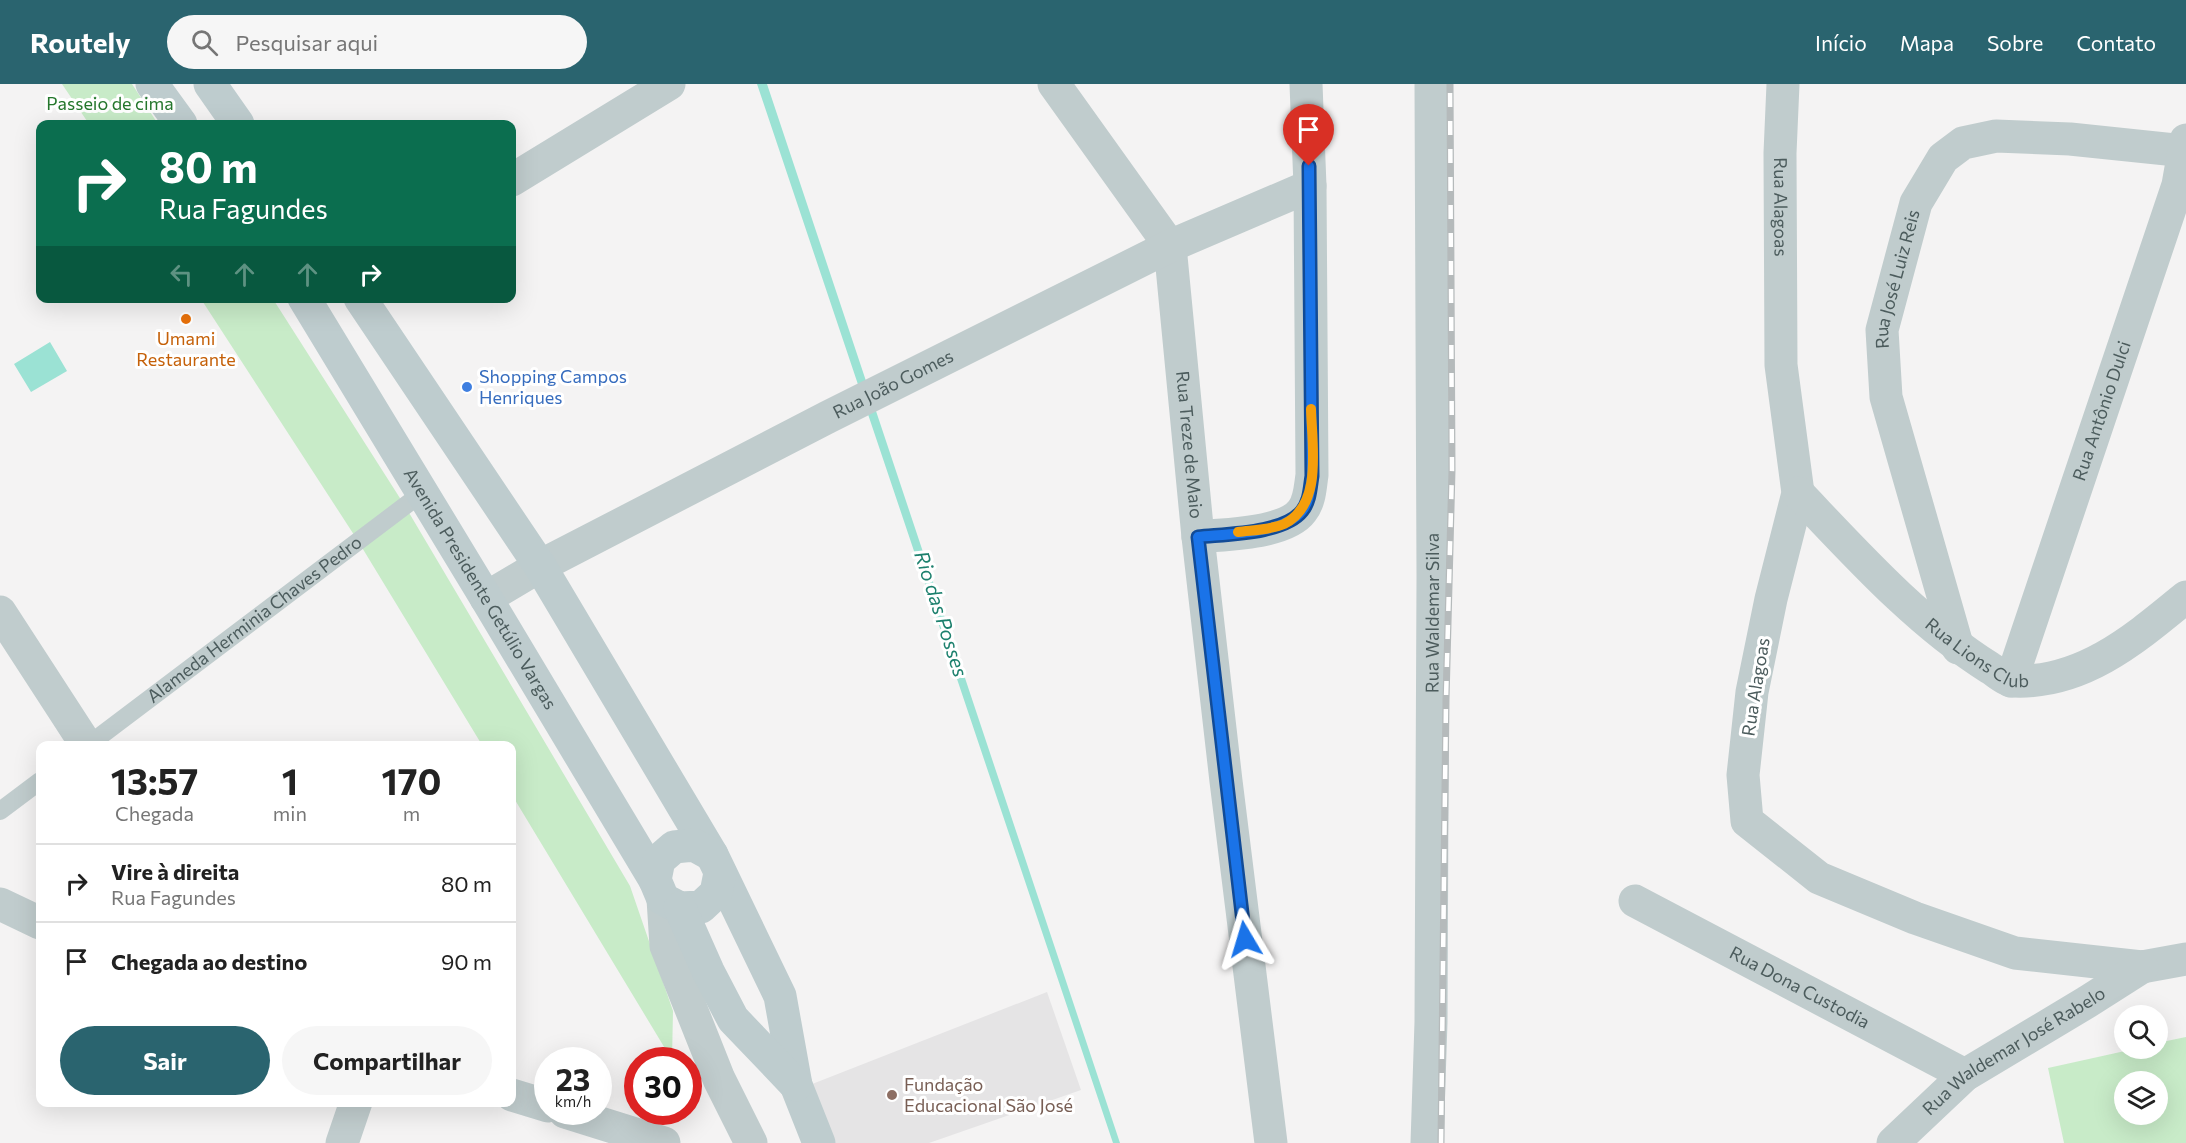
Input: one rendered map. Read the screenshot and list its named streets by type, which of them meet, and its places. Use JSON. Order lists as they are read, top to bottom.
{
  "streets": {
    "main road": ["Avenida Presidente Getúlio Vargas"],
    "street": [
      "Rua Alagoas",
      "Rua José Luiz Reis",
      "Rua João Gomes",
      "Rua Antônio Dulci",
      "Rua Treze de Maio",
      "Rua Waldemar Silva",
      "Rua Lions Club",
      "Rua Dona Custodia",
      "Rua Waldemar José Rabelo"
    ],
    "lane": ["Alameda Herminia Chaves Pedro"]
  },
  "crossings": [
    ["Rua Alagoas", "Rua Lions Club"],
    ["Rua Alagoas", "Rua Waldemar José Rabelo"],
    ["Rua José Luiz Reis", "Rua Antônio Dulci"],
    ["Rua José Luiz Reis", "Rua Lions Club"],
    ["Rua João Gomes", "Rua Treze de Maio"],
    ["Rua João Gomes", "Avenida Presidente Getúlio Vargas"],
    ["Rua Antônio Dulci", "Rua Lions Club"],
    ["Avenida Presidente Getúlio Vargas", "Alameda Herminia Chaves Pedro"],
    ["Rua Dona Custodia", "Rua Waldemar José Rabelo"]
  ],
  "water": ["Rio das Posses"],
  "parks": ["Passeio de cima"],
  "places": ["Umami Restaurante", "Shopping Campos Henriques", "Fundação Educacional São José"],
  "page": {
    "header": "Routely",
    "search": "Pesquisar aqui",
    "nav": [
      "Início",
      "Mapa",
      "Sobre",
      "Contato"
    ],
    "turn": ["80 m", "Rua Fagundes"],
    "eta": [
      "13:57",
      "Chegada",
      "1",
      "min",
      "170",
      "m"
    ],
    "list": [
      {
        "name": "Vire à direita",
        "note": "Rua Fagundes",
        "value": "80 m"
      },
      {
        "name": "Chegada ao destino",
        "value": "90 m"
      }
    ],
    "buttons": ["Sair", "Compartilhar"],
    "speed": "23 km/h",
    "limit": "30"
  }
}
